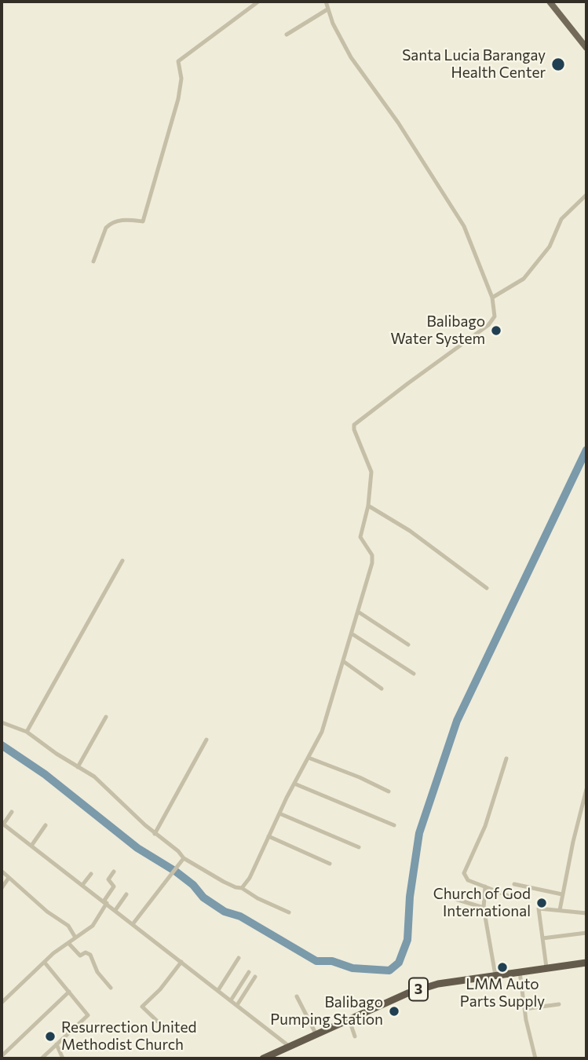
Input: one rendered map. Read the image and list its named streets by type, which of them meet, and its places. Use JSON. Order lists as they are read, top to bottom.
{
  "streets": {
    "highway": ["3"]
  },
  "places": [
    "Santa Lucia Barangay Health Center",
    "Balibago Water System",
    "Church of God International",
    "LMM Auto Parts Supply",
    "Balibago Pumping Station",
    "Resurrection United Methodist Church"
  ]
}
